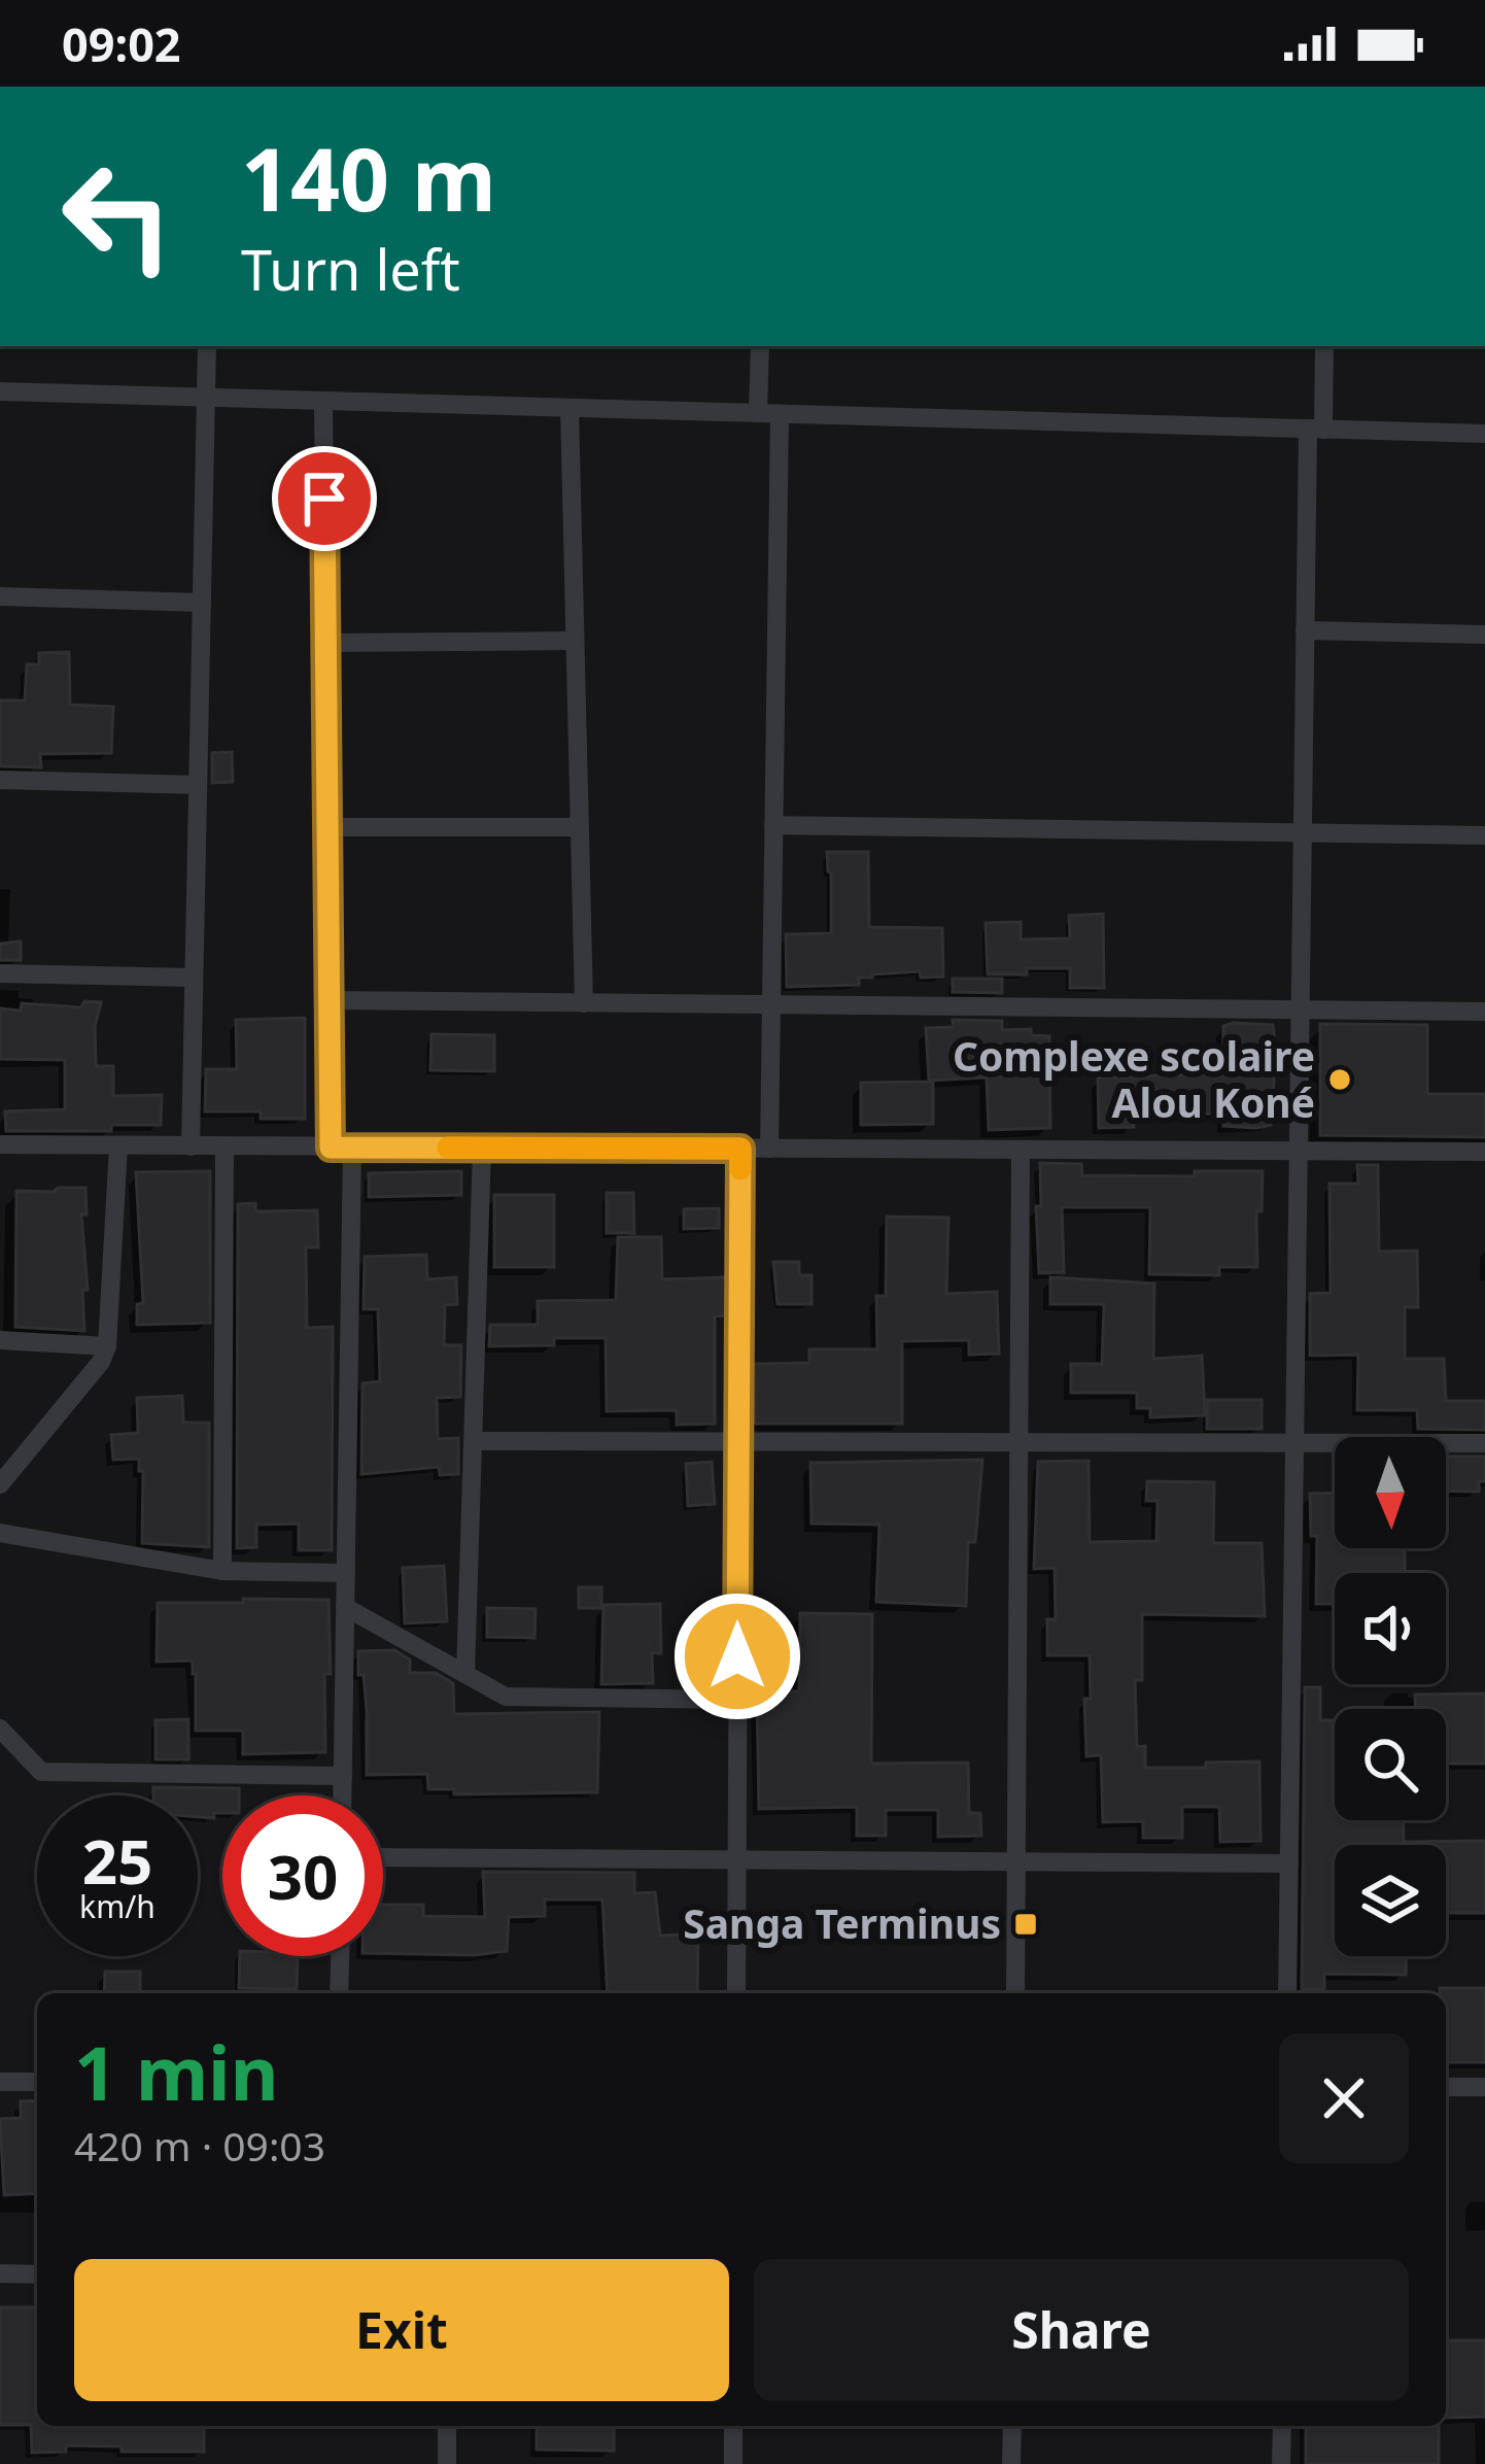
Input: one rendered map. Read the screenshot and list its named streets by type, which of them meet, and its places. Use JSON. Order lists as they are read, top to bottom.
{
  "places": {
    "other": ["Complexe scolaire Alou Koné"],
    "transit": ["Sanga Terminus"]
  },
  "north": "bottom",
  "page": {
    "status": "09:02",
    "turn": ["140 m", "Turn left"],
    "speed": "25 km/h",
    "limit": "30",
    "heading": ["1 min", "420 m · 09:03"],
    "buttons": ["Exit", "Share"]
  }
}
